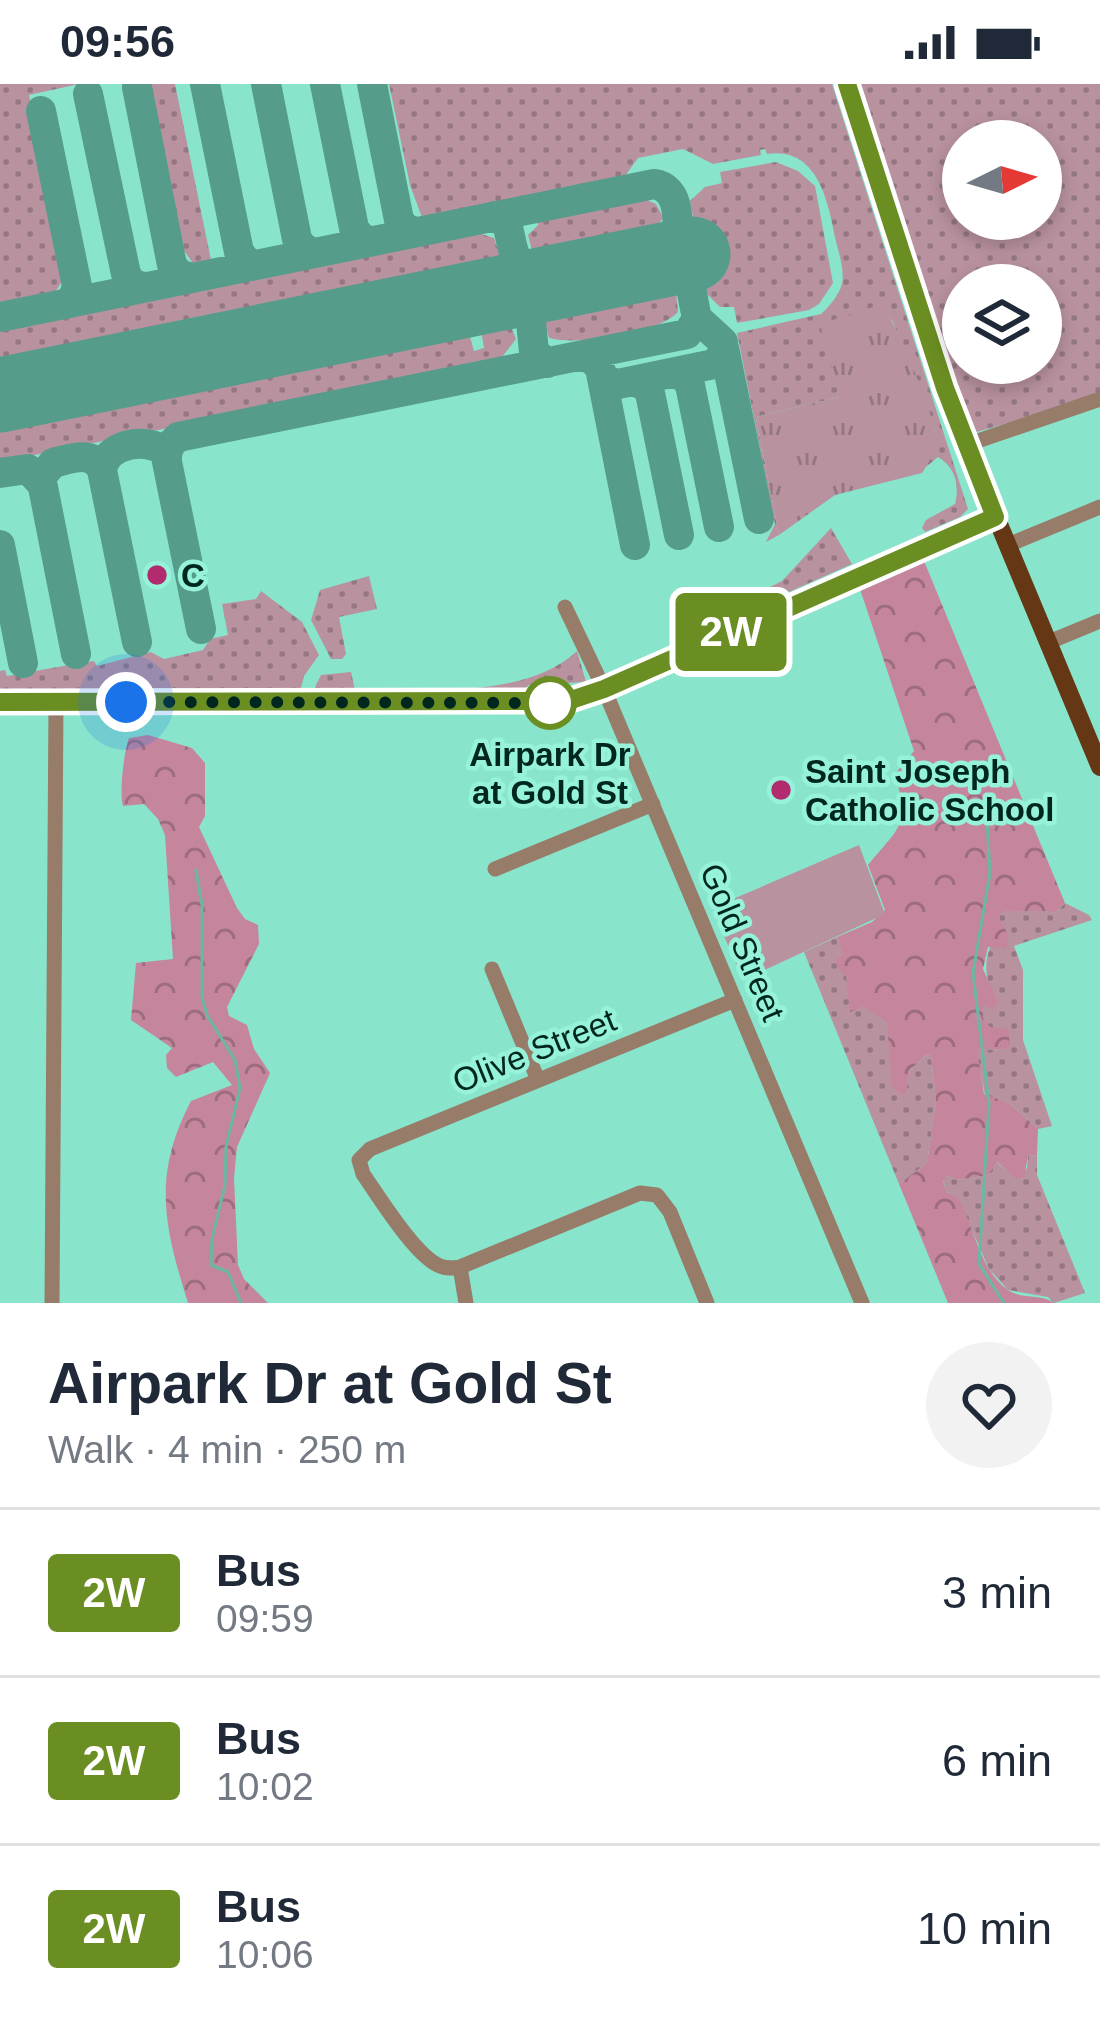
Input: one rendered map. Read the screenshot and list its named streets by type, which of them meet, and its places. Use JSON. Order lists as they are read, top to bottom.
{
  "streets": {
    "street": ["Gold Street", "Olive Street"]
  },
  "crossings": [
    ["Gold Street", "Olive Street"]
  ],
  "places": ["C", "Airpark Dr at Gold St", "Saint Joseph Catholic School"],
  "lines": ["bus line 2W"],
  "north": "right",
  "page": {
    "status": "09:56",
    "on_map": "2W",
    "heading": ["Airpark Dr at Gold St", "Walk · 4 min · 250 m"],
    "list": [
      {
        "mark": "2W",
        "name": "Bus",
        "note": "09:59",
        "value": "3 min"
      },
      {
        "mark": "2W",
        "name": "Bus",
        "note": "10:02",
        "value": "6 min"
      },
      {
        "mark": "2W",
        "name": "Bus",
        "note": "10:06",
        "value": "10 min"
      }
    ]
  }
}
